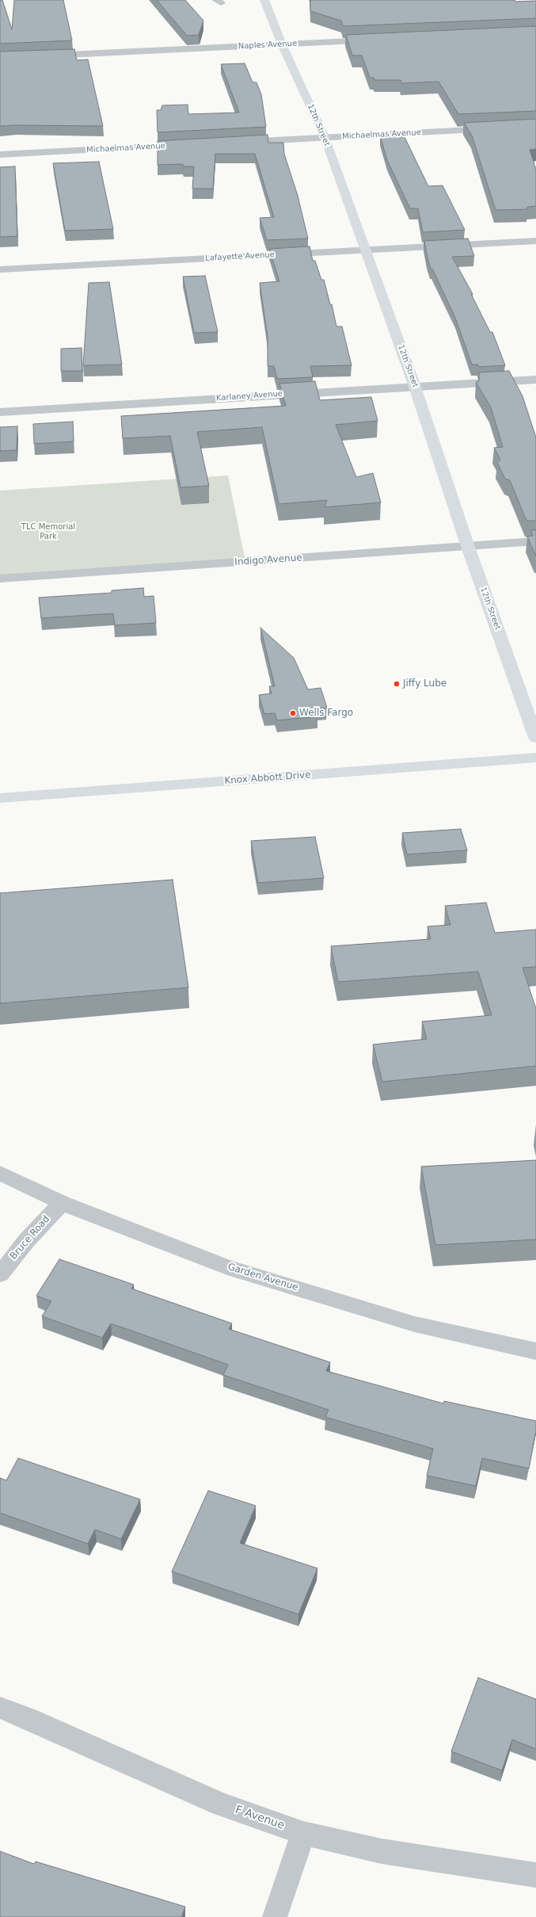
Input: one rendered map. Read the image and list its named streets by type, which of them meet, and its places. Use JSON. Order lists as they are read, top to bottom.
{
  "streets": {
    "main road": ["12th Street", "Knox Abbott Drive"],
    "street": [
      "Naples Avenue",
      "Michaelmas Avenue",
      "Lafayette Avenue",
      "Karlaney Avenue",
      "Indigo Avenue",
      "Bruce Road",
      "Garden Avenue",
      "F Avenue"
    ]
  },
  "crossings": [
    ["Naples Avenue", "12th Street"],
    ["12th Street", "Michaelmas Avenue"],
    ["12th Street", "Lafayette Avenue"],
    ["12th Street", "Karlaney Avenue"],
    ["12th Street", "Indigo Avenue"],
    ["Bruce Road", "Garden Avenue"]
  ],
  "parks": ["TLC Memorial Park"],
  "places": ["Jiffy Lube", "Wells Fargo"]
}
